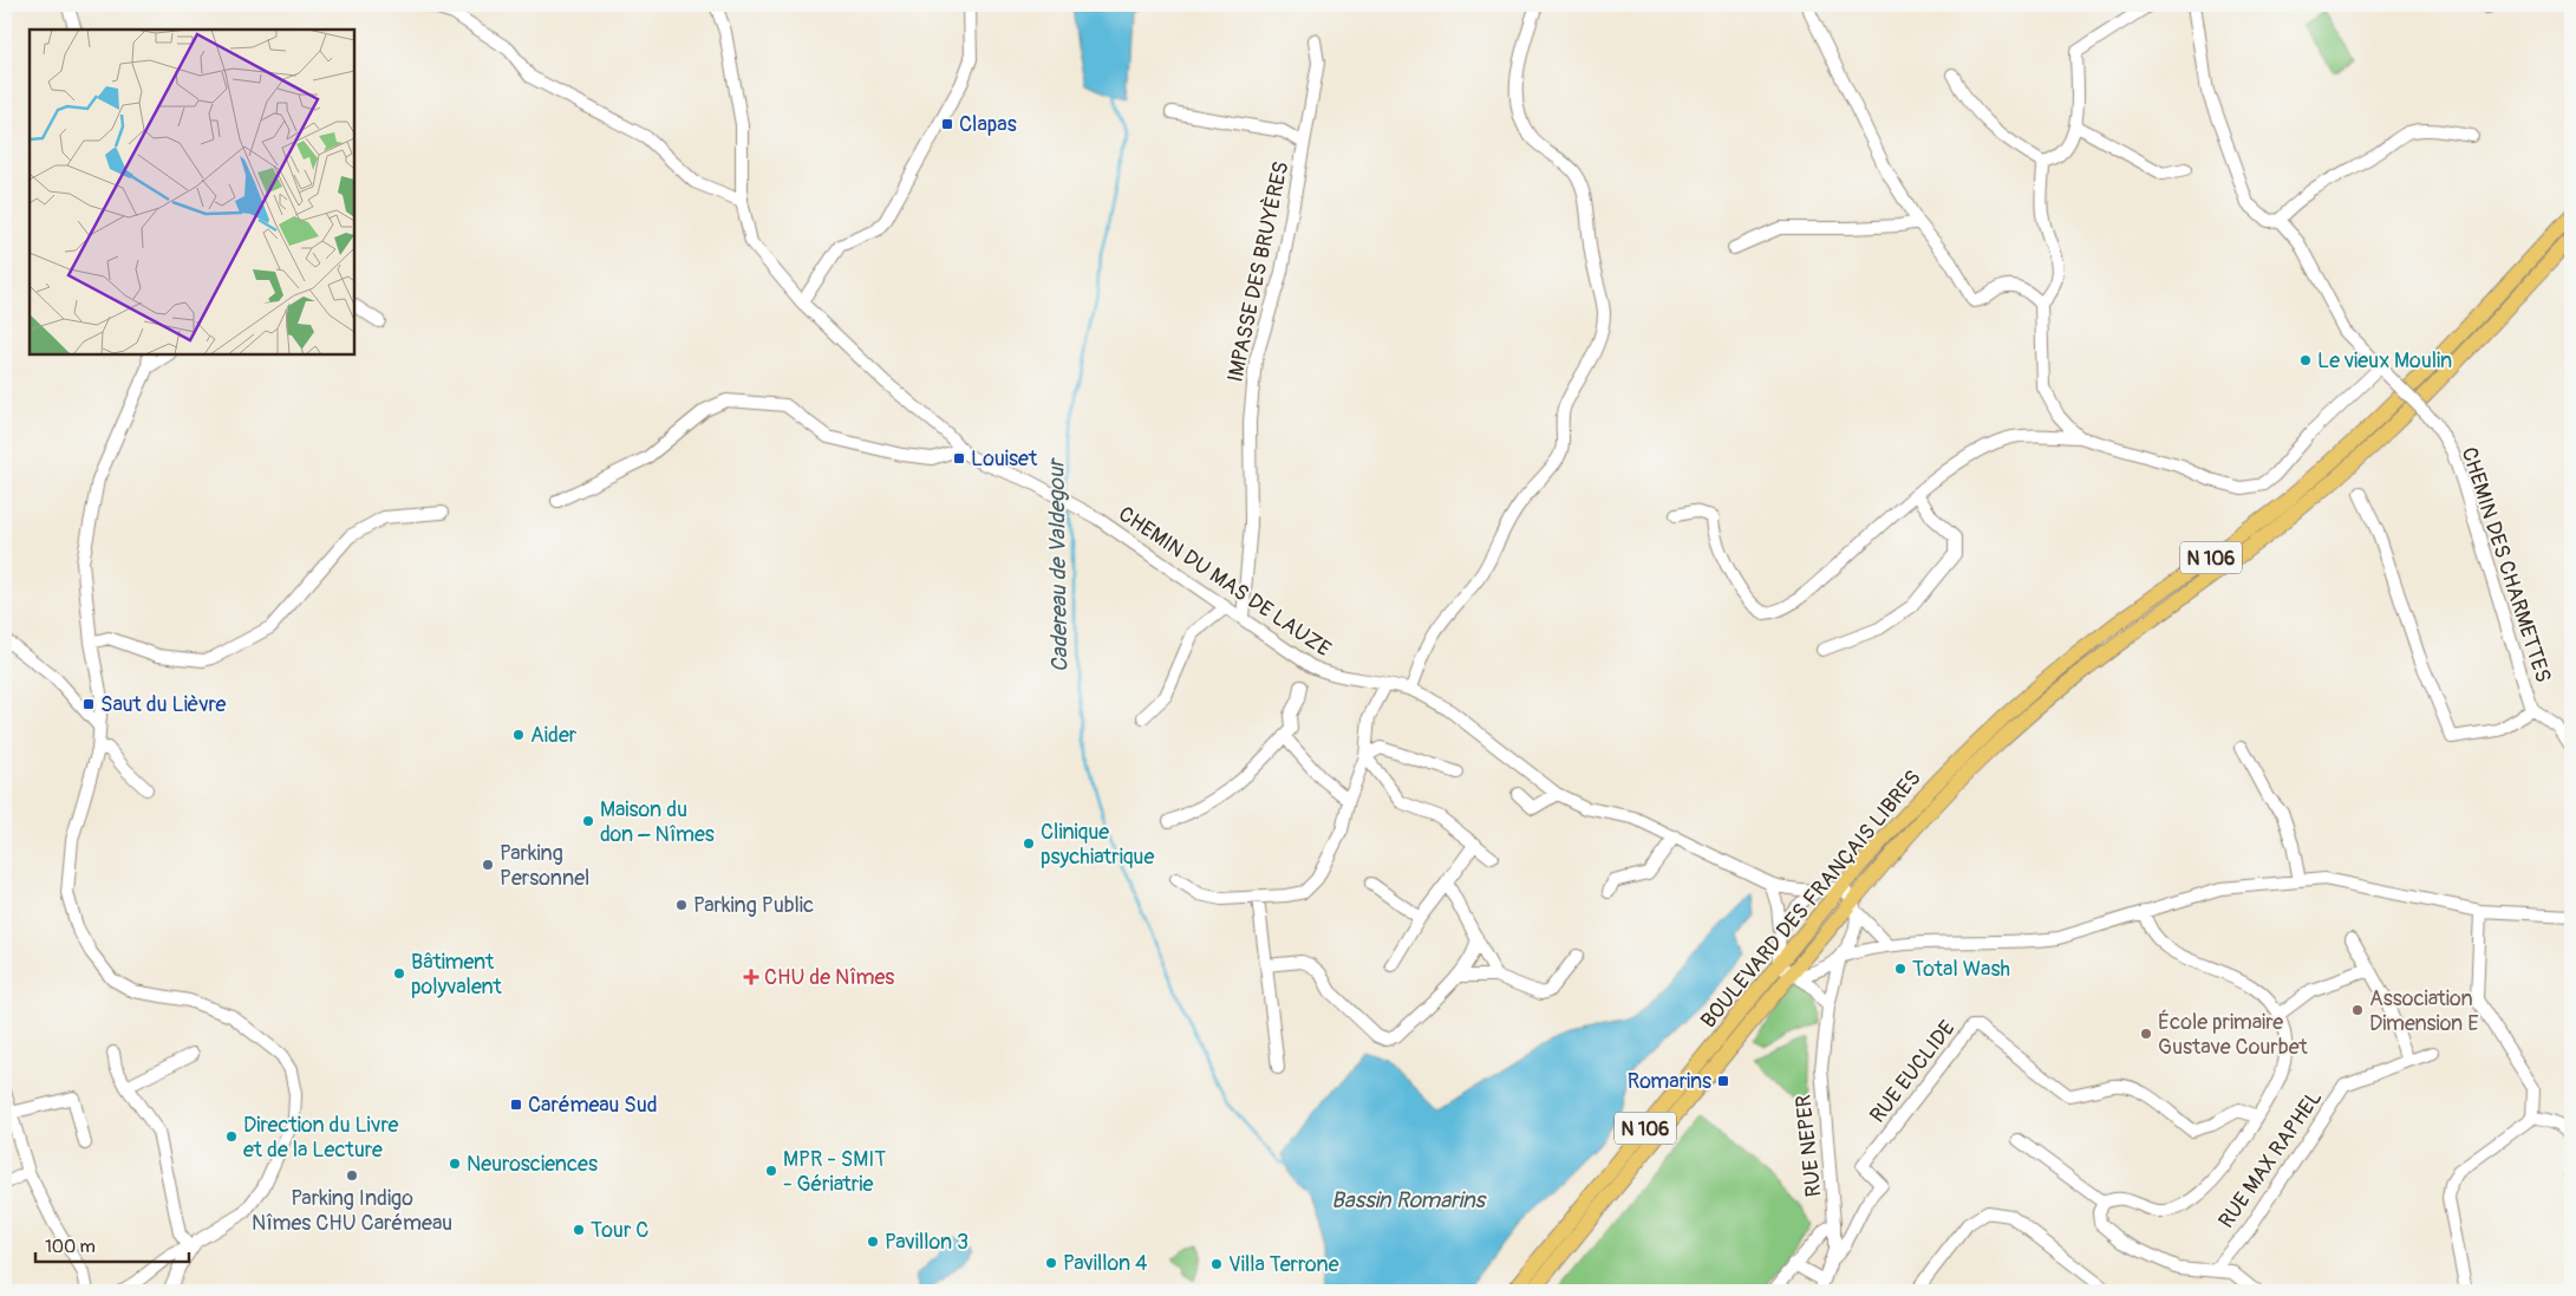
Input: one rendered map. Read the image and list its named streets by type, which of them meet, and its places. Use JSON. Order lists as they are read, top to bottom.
{
  "streets": {
    "main road": ["N 106", "BOULEVARD DES FRANÇAIS LIBRES"],
    "street": [
      "IMPASSE DES BRUYÈRES",
      "CHEMIN DES CHARMETTES",
      "CHEMIN DU MAS DE LAUZE",
      "RUE EUCLIDE",
      "RUE NEPER",
      "RUE MAX RAPHEL"
    ]
  },
  "crossings": [
    ["IMPASSE DES BRUYÈRES", "CHEMIN DU MAS DE LAUZE"],
    ["CHEMIN DU MAS DE LAUZE", "BOULEVARD DES FRANÇAIS LIBRES"]
  ],
  "water": ["Cadereau de Valdegour", "Bassin Romarins"],
  "places": {
    "transit": [
      "Clapas",
      "Louiset",
      "Saut du Lièvre",
      "Romarins",
      "Carémeau Sud"
    ],
    "other": [
      "Le vieux Moulin",
      "Aider",
      "Maison du don – Nîmes",
      "Clinique psychiatrique",
      "Parking Personnel",
      "Parking Public",
      "Total Wash",
      "Bâtiment polyvalent",
      "Association Dimension E",
      "École primaire Gustave Courbet",
      "Direction du Livre et de la Lecture",
      "Neurosciences",
      "MPR - SMIT - Gériatrie",
      "Parking Indigo Nîmes CHU Carémeau",
      "Tour C",
      "Pavillon 3",
      "Pavillon 4",
      "Villa Terrone"
    ],
    "health": ["CHU de Nîmes"]
  },
  "scale_bar": "100 m"
}
